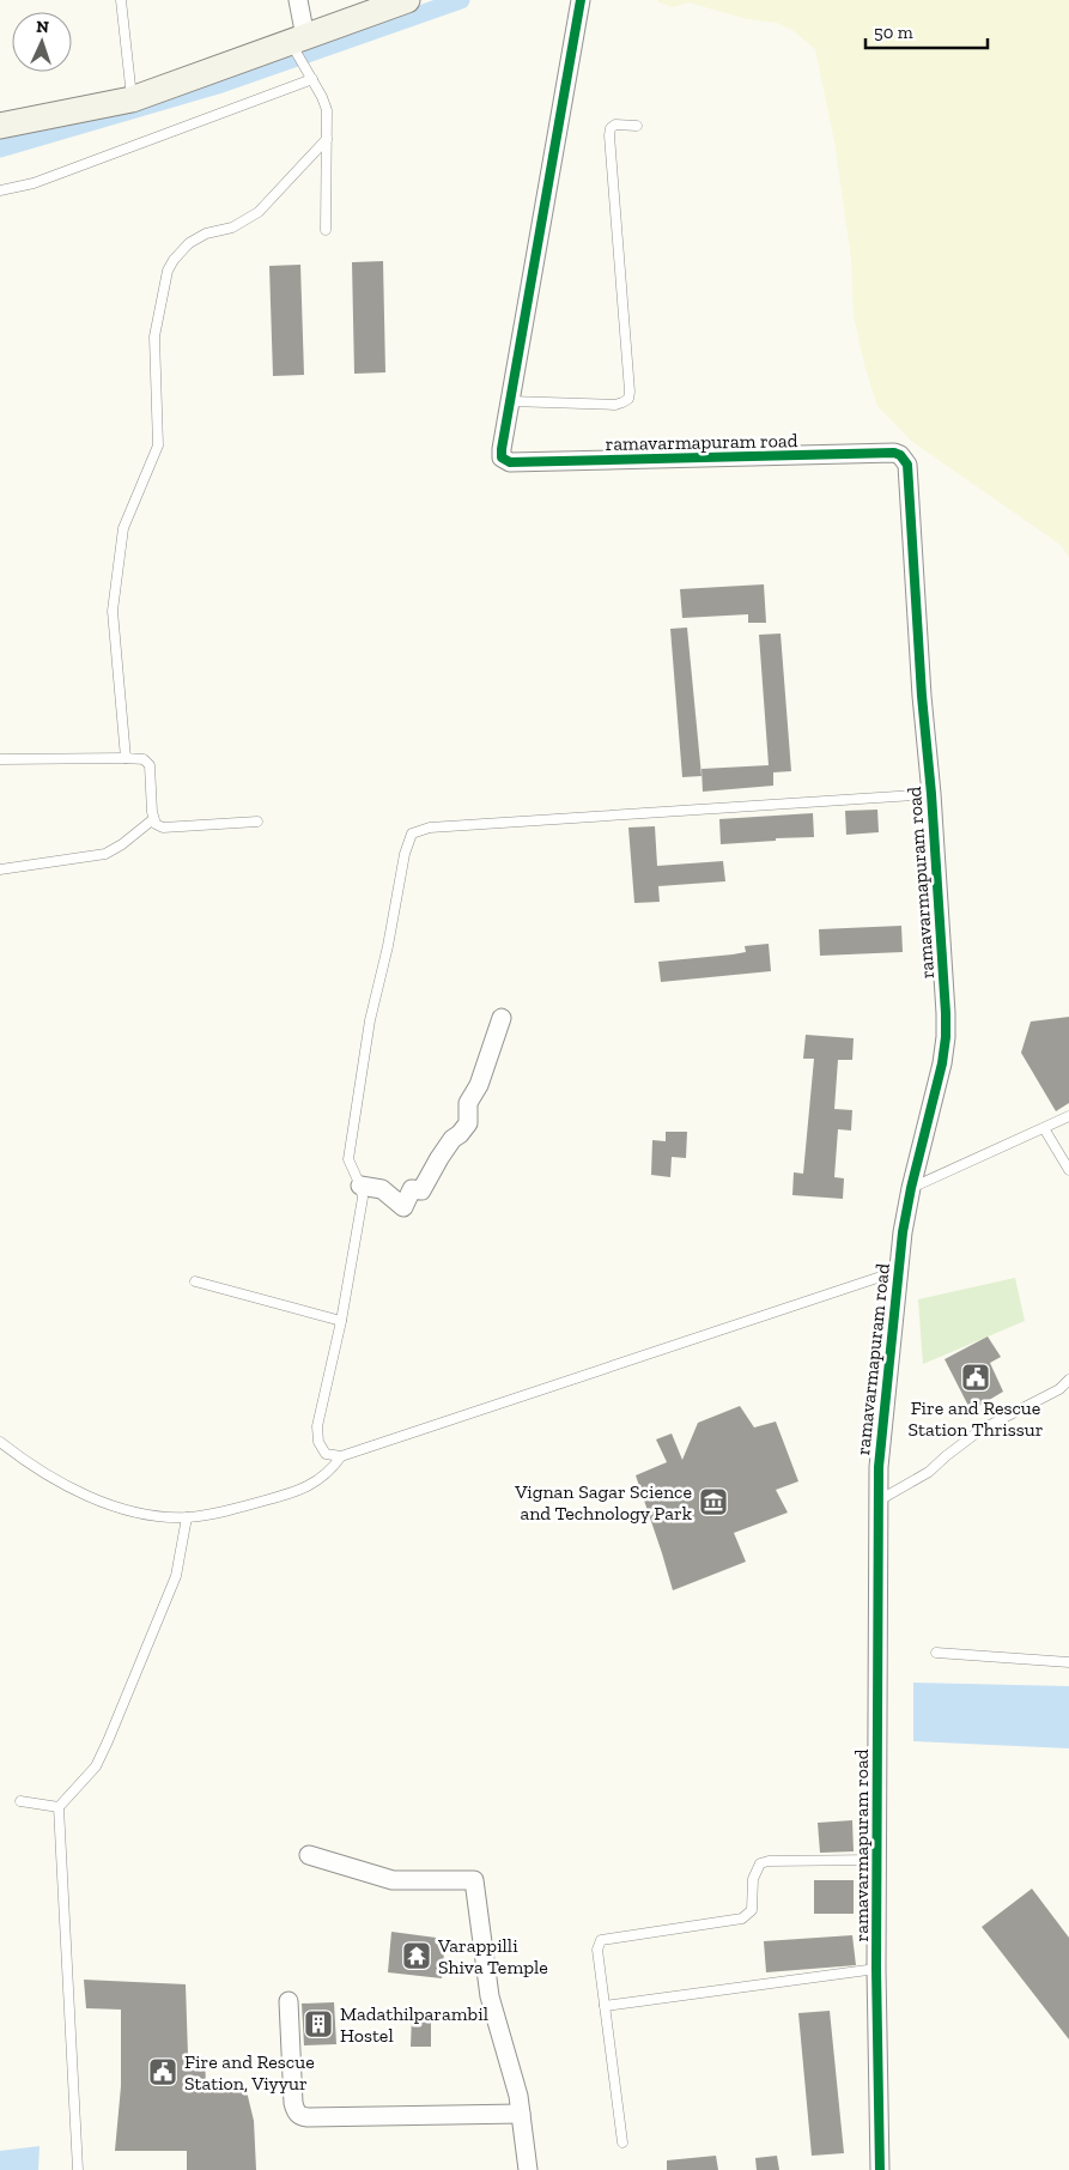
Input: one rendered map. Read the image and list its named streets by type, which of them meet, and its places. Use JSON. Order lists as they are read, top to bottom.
{
  "streets": {
    "street": ["ramavarmapuram road"]
  },
  "places": {
    "public building": ["Fire and Rescue Station Thrissur", "Fire and Rescue Station, Viyyur"],
    "museum": ["Vignan Sagar Science and Technology Park"],
    "temple": ["Varappilli Shiva Temple"],
    "building": ["Madathilparambil Hostel"]
  },
  "scale_bar": "50 m",
  "north": "top"
}
